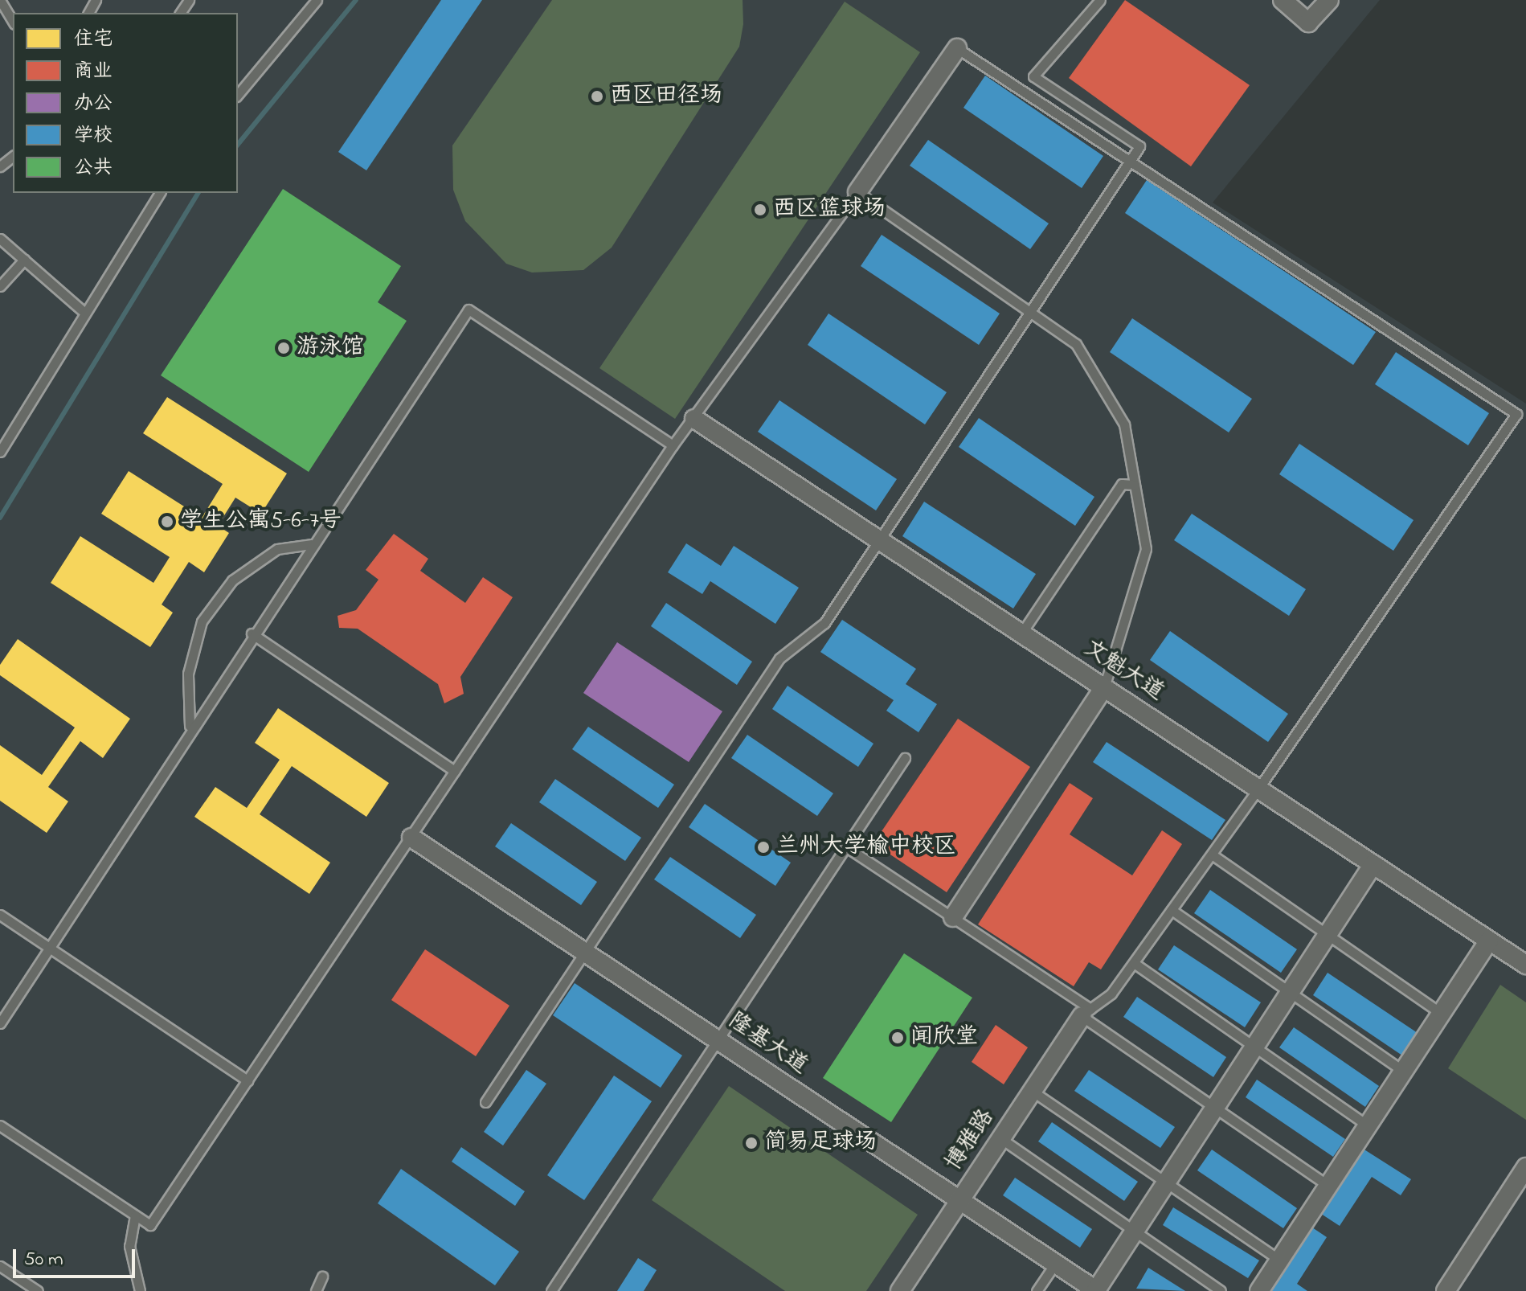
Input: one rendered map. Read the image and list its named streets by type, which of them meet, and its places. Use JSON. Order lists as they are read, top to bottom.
{
  "streets": {
    "street": ["文魁大道", "隆基大道", "博雅路"]
  },
  "crossings": [
    ["隆基大道", "博雅路"]
  ],
  "places": [
    "西区田径场",
    "西区篮球场",
    "游泳馆",
    "学生公寓5-6-7号",
    "兰州大学榆中校区",
    "闻欣堂",
    "简易足球场"
  ],
  "legend": [
    "住宅",
    "商业",
    "办公",
    "学校",
    "公共"
  ],
  "scale_bar": "50 m"
}
